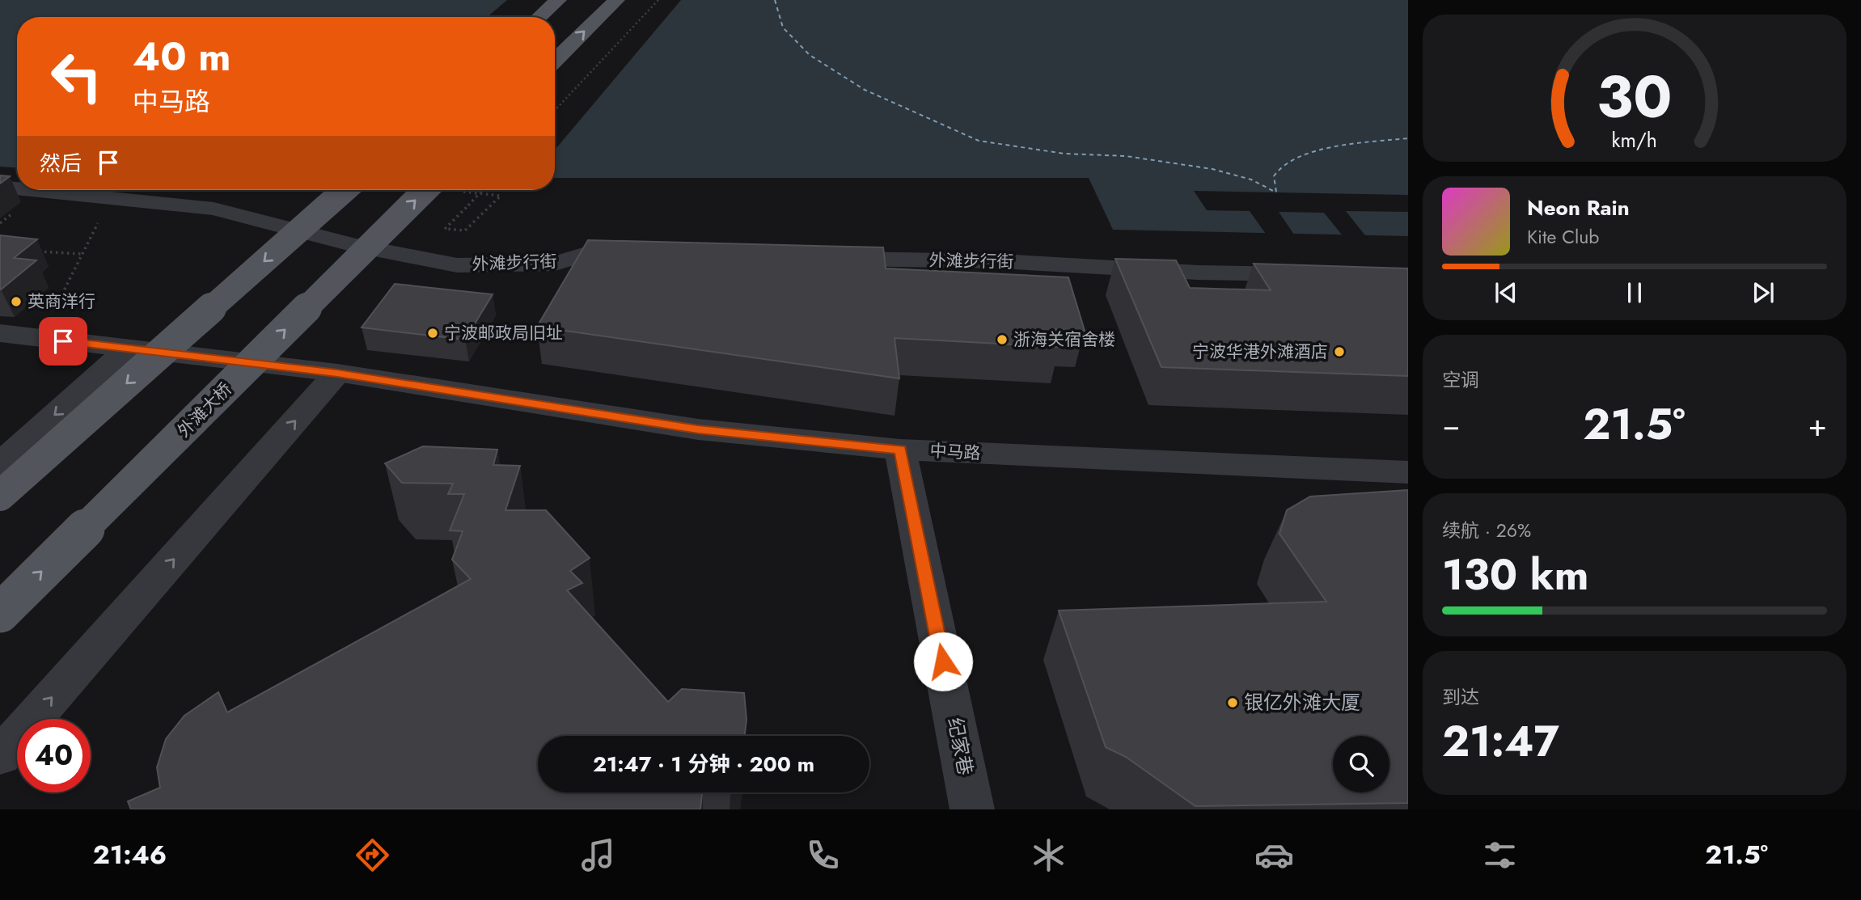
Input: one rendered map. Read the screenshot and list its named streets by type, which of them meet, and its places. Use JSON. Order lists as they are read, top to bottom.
{
  "streets": {
    "main road": ["外滩大桥"],
    "street": ["外滩步行街", "中马路", "纪家巷"]
  },
  "crossings": [
    ["中马路", "纪家巷"]
  ],
  "places": [
    "英商洋行",
    "宁波邮政局旧址",
    "浙海关宿舍楼",
    "宁波华港外滩酒店",
    "银亿外滩大厦"
  ],
  "page": {
    "turn": ["40 m", "中马路"],
    "then": "然后",
    "song": ["Neon Rain", "Kite Club"],
    "tile": [
      "空调",
      ["续航 · 26%", "130 km"],
      ["到达", "21:47"]
    ],
    "heat": ["−", "21.5°", "+"],
    "limit": "40",
    "trip": "21:47 · 1 分钟 · 200 m",
    "tabs": ["21:46", "21.5°"],
    "gauge": ["30", "km/h"]
  }
}
